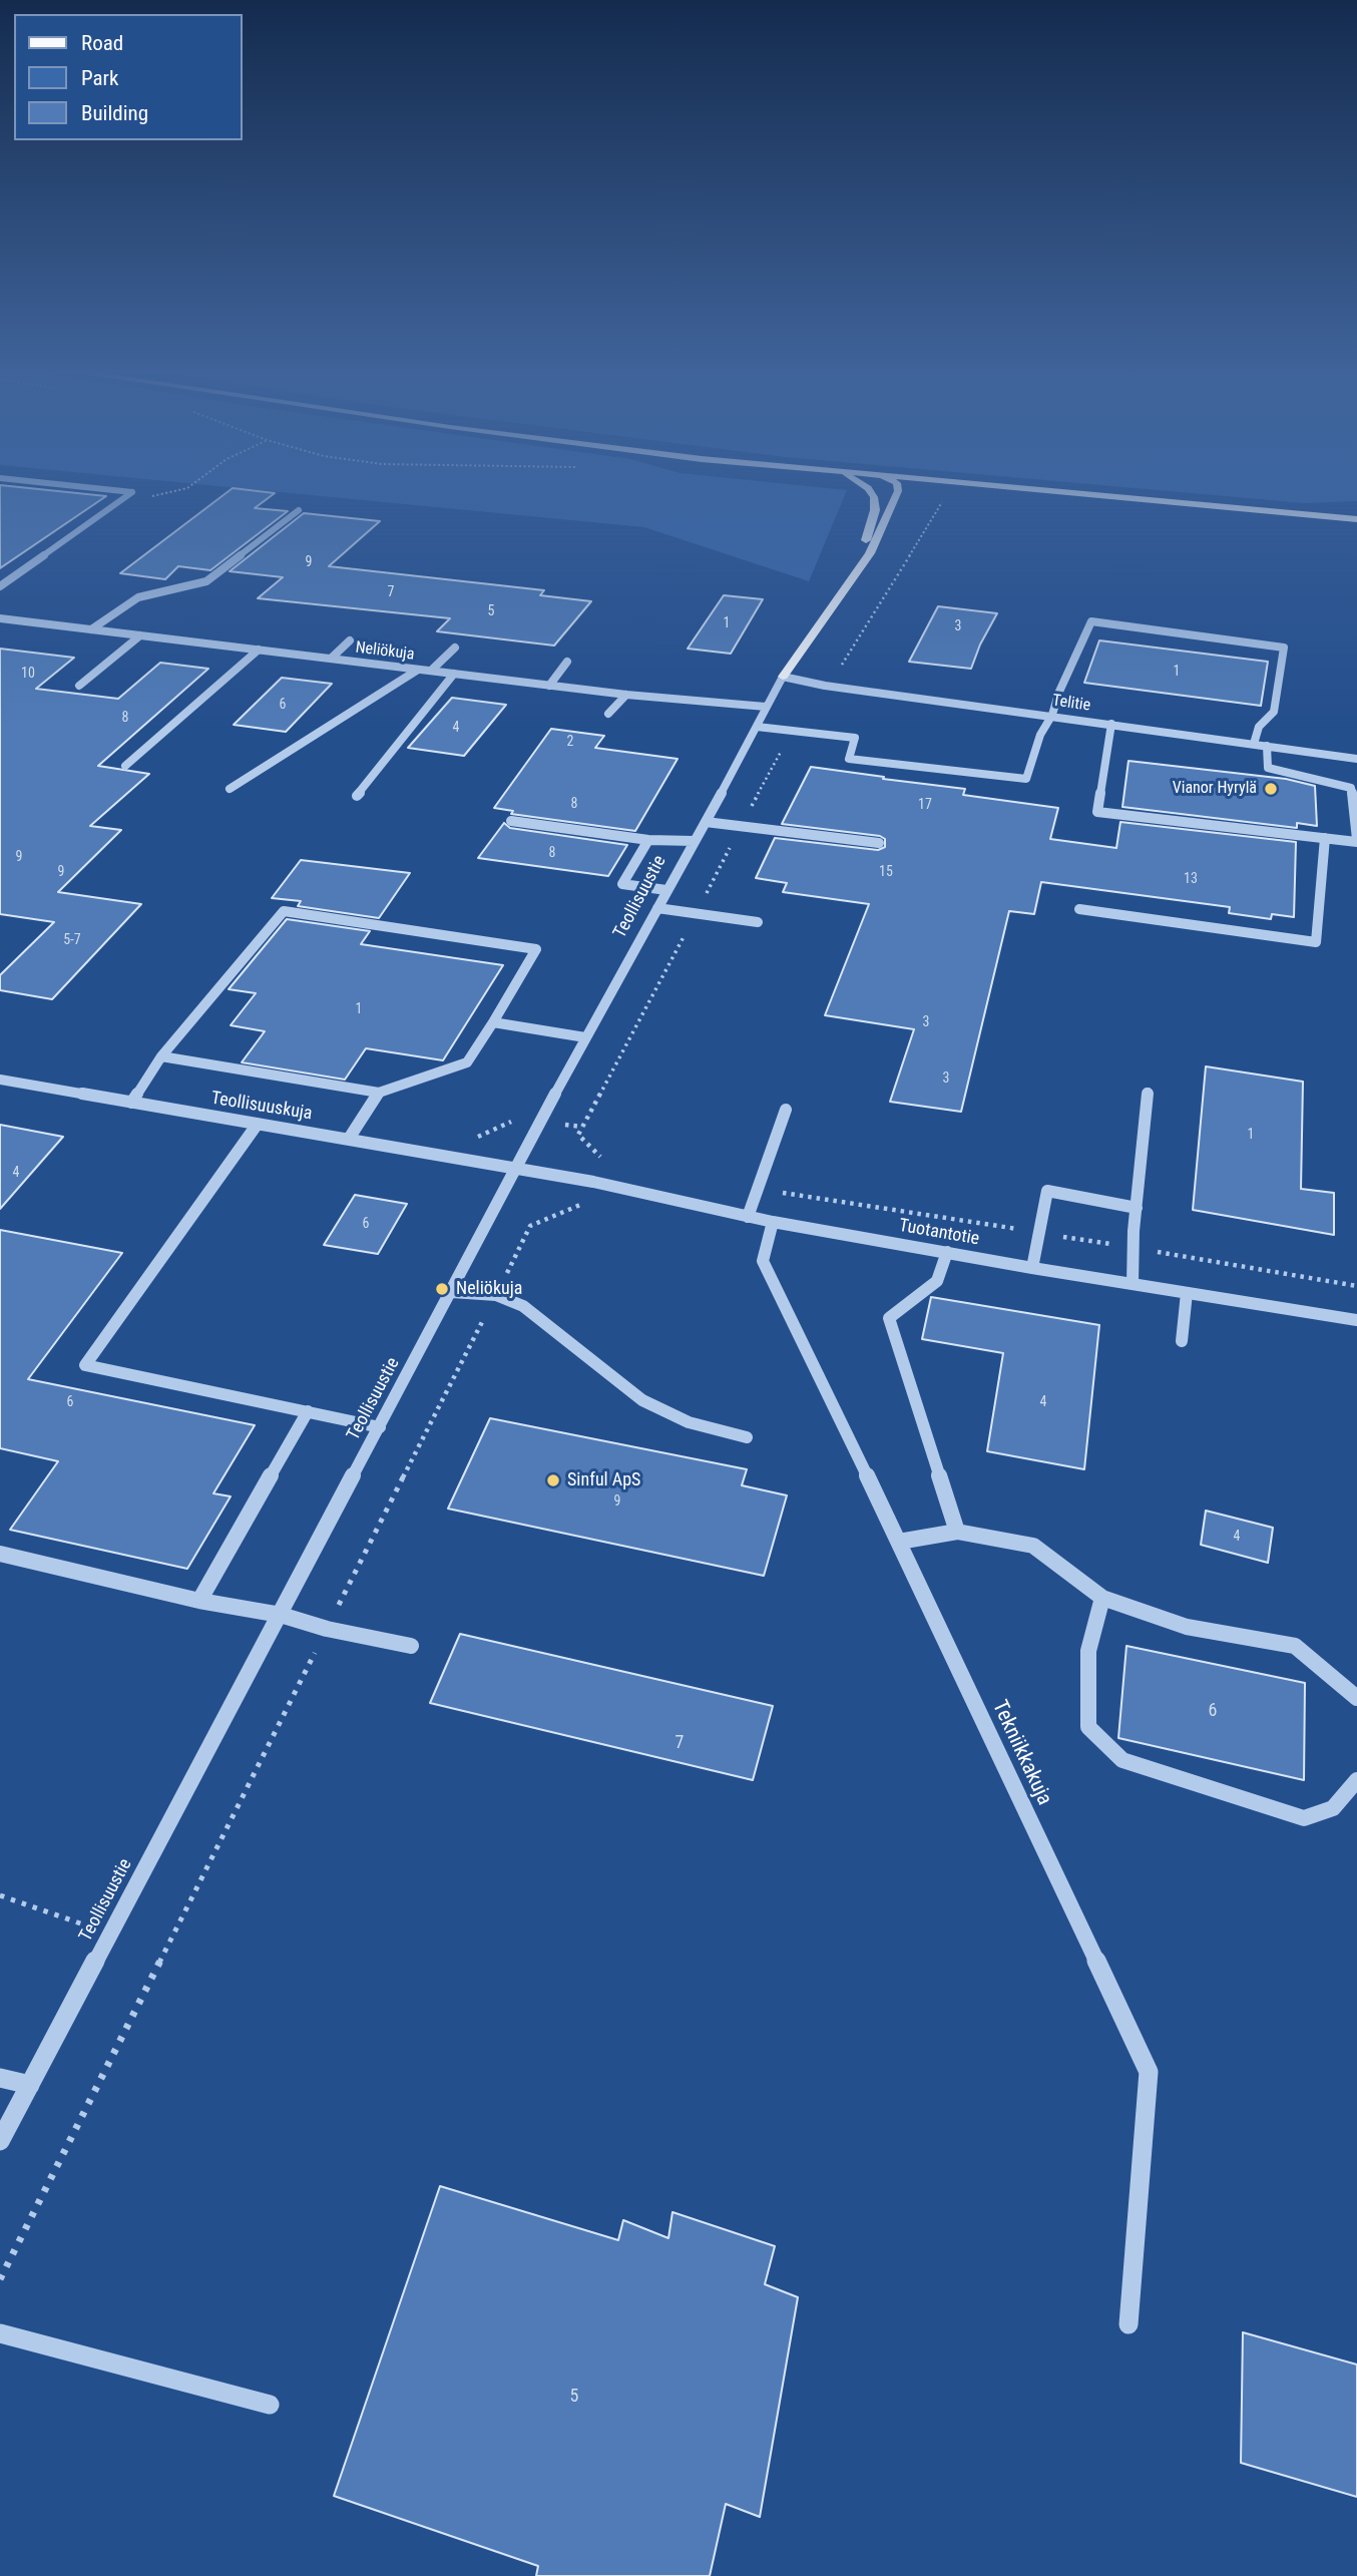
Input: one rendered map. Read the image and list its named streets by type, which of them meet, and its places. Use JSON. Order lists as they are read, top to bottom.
{
  "streets": {
    "street": [
      "Neliökuja",
      "Telitie",
      "Teollisuustie",
      "Teollisuuskuja",
      "Tuotantotie",
      "Tekniikkakuja"
    ]
  },
  "crossings": [
    ["Neliökuja", "Teollisuustie"],
    ["Telitie", "Teollisuustie"],
    ["Teollisuustie", "Teollisuuskuja"],
    ["Teollisuustie", "Tuotantotie"],
    ["Teollisuuskuja", "Tuotantotie"],
    ["Tuotantotie", "Tekniikkakuja"]
  ],
  "places": ["Vianor Hyrylä", "Neliökuja", "Sinful ApS"],
  "house_numbers": [
    "9",
    "7",
    "5",
    "1",
    "3",
    "1",
    "10",
    "6",
    "8",
    "4",
    "2",
    "8",
    "17",
    "8",
    "9",
    "9",
    "15",
    "13",
    "5-7",
    "1",
    "3",
    "3",
    "1",
    "4",
    "6",
    "6",
    "4",
    "9",
    "4",
    "6",
    "7",
    "5"
  ],
  "legend": ["Road", "Park", "Building"]
}
